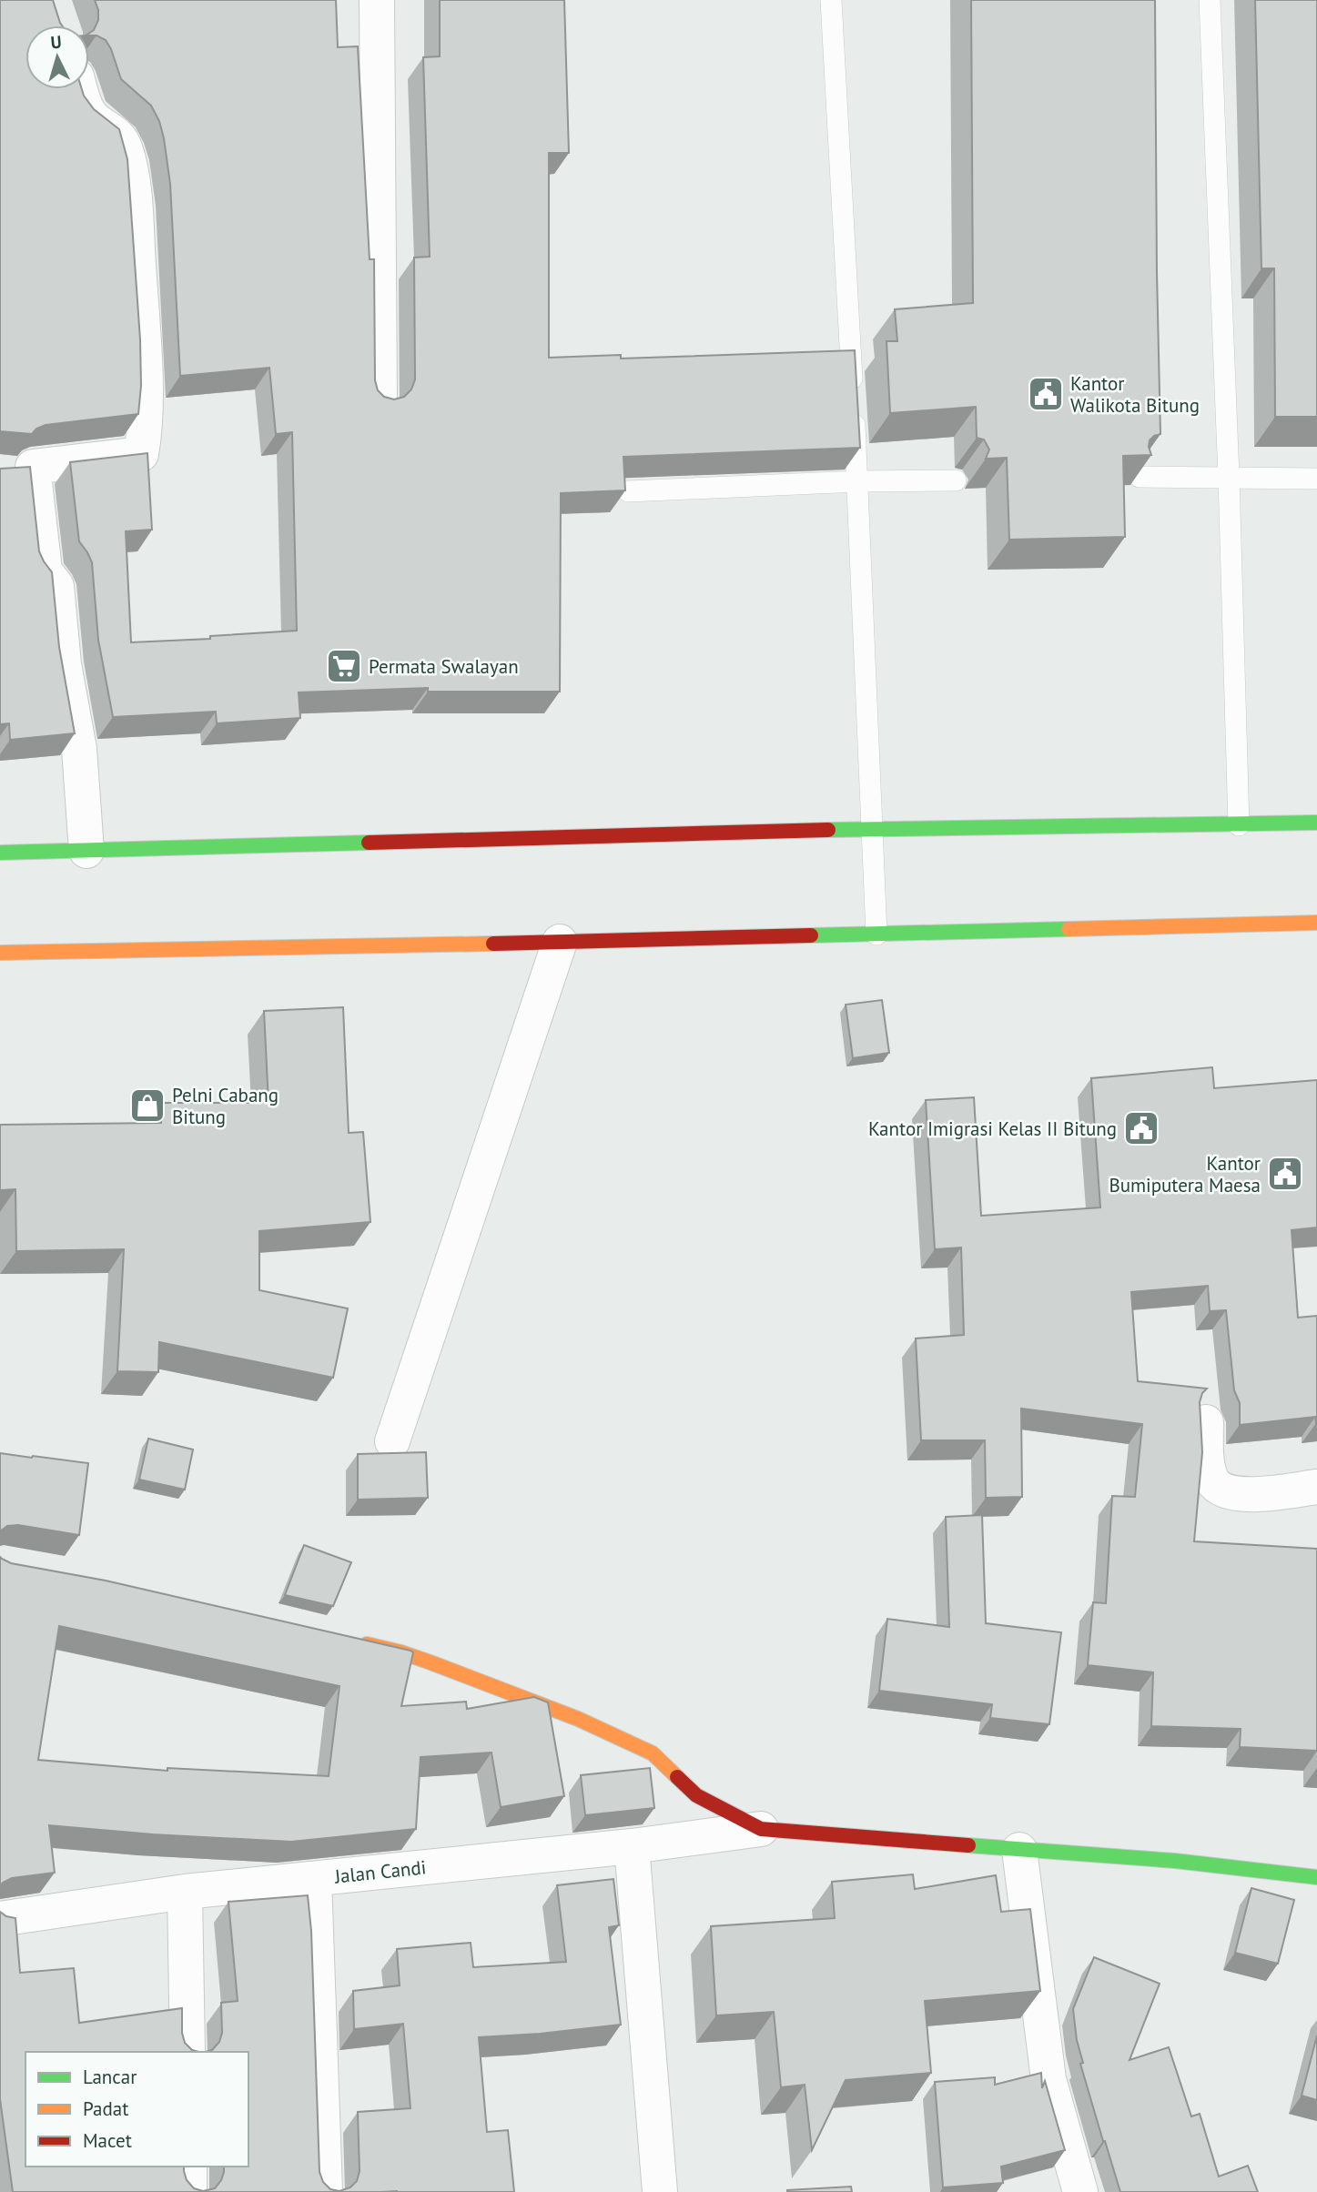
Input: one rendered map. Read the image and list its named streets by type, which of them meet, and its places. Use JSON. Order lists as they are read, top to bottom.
{
  "streets": {
    "street": ["Jalan Candi"]
  },
  "places": {
    "public building": ["Kantor Walikota Bitung", "Kantor Imigrasi Kelas II Bitung", "Kantor Bumiputera Maesa"],
    "supermarket": ["Permata Swalayan"],
    "shop": ["Pelni Cabang Bitung"]
  },
  "legend": ["Lancar", "Padat", "Macet"],
  "north": "top"
}
